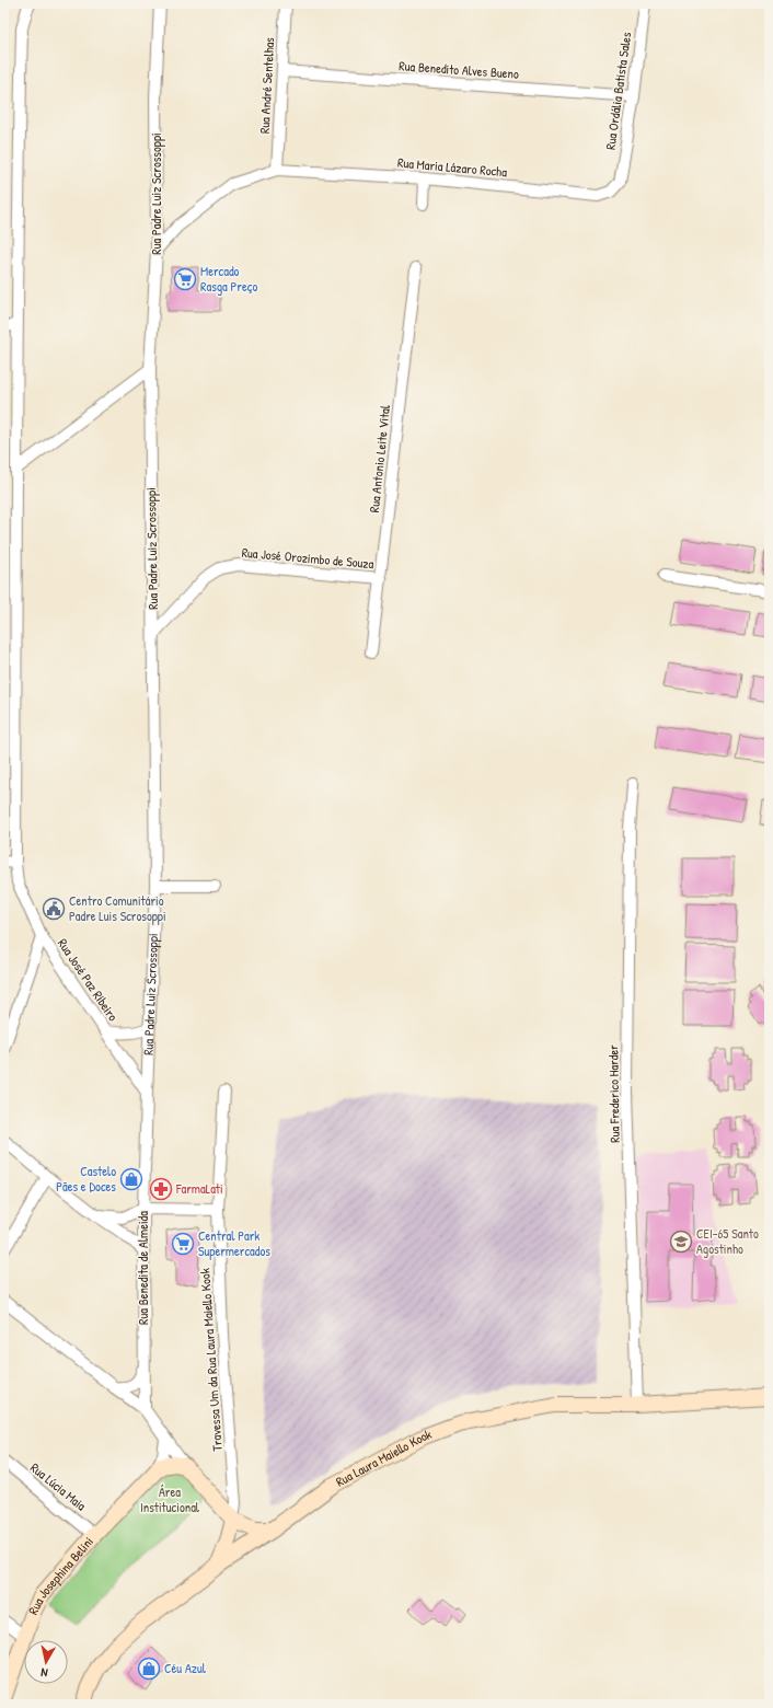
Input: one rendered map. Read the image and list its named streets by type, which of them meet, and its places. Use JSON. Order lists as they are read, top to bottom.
{
  "streets": {
    "main road": ["Rua Laura Maiello Kook", "Rua Josephina Belini"],
    "street": [
      "Rua Benedito Alves Bueno",
      "Rua André Sentelhas",
      "Rua Ordália Batista Sales",
      "Rua Maria Lázaro Rocha",
      "Rua Padre Luiz Scrossoppi",
      "Rua Antonio Leite Vital",
      "Rua José Orozimbo de Souza",
      "Rua José Paz Ribeiro",
      "Rua Frederico Harder",
      "Rua Benedita de Almeida",
      "Travessa Um da Rua Laura Maiello Kook",
      "Rua Lúcia Maia"
    ]
  },
  "crossings": [
    ["Rua Benedito Alves Bueno", "Rua André Sentelhas"],
    ["Rua Benedito Alves Bueno", "Rua Ordália Batista Sales"],
    ["Rua André Sentelhas", "Rua Maria Lázaro Rocha"],
    ["Rua Ordália Batista Sales", "Rua Maria Lázaro Rocha"],
    ["Rua Padre Luiz Scrossoppi", "Rua José Orozimbo de Souza"],
    ["Rua Padre Luiz Scrossoppi", "Rua José Paz Ribeiro"],
    ["Rua Padre Luiz Scrossoppi", "Rua Benedita de Almeida"],
    ["Rua Antonio Leite Vital", "Rua José Orozimbo de Souza"],
    ["Rua José Paz Ribeiro", "Rua Benedita de Almeida"],
    ["Rua Frederico Harder", "Rua Laura Maiello Kook"],
    ["Rua Lúcia Maia", "Rua Josephina Belini"]
  ],
  "parks": ["Área Institucional"],
  "places": {
    "supermarket": ["Mercado Rasga Preço", "Central Park Supermercados"],
    "public building": ["Centro Comunitário Padre Luis Scrosoppi"],
    "shop": ["Castelo Pães e Doces", "Céu Azul"],
    "pharmacy": ["FarmaLati"],
    "school or university": ["CEI-65 Santo Agostinho"]
  },
  "north": "bottom"
}
